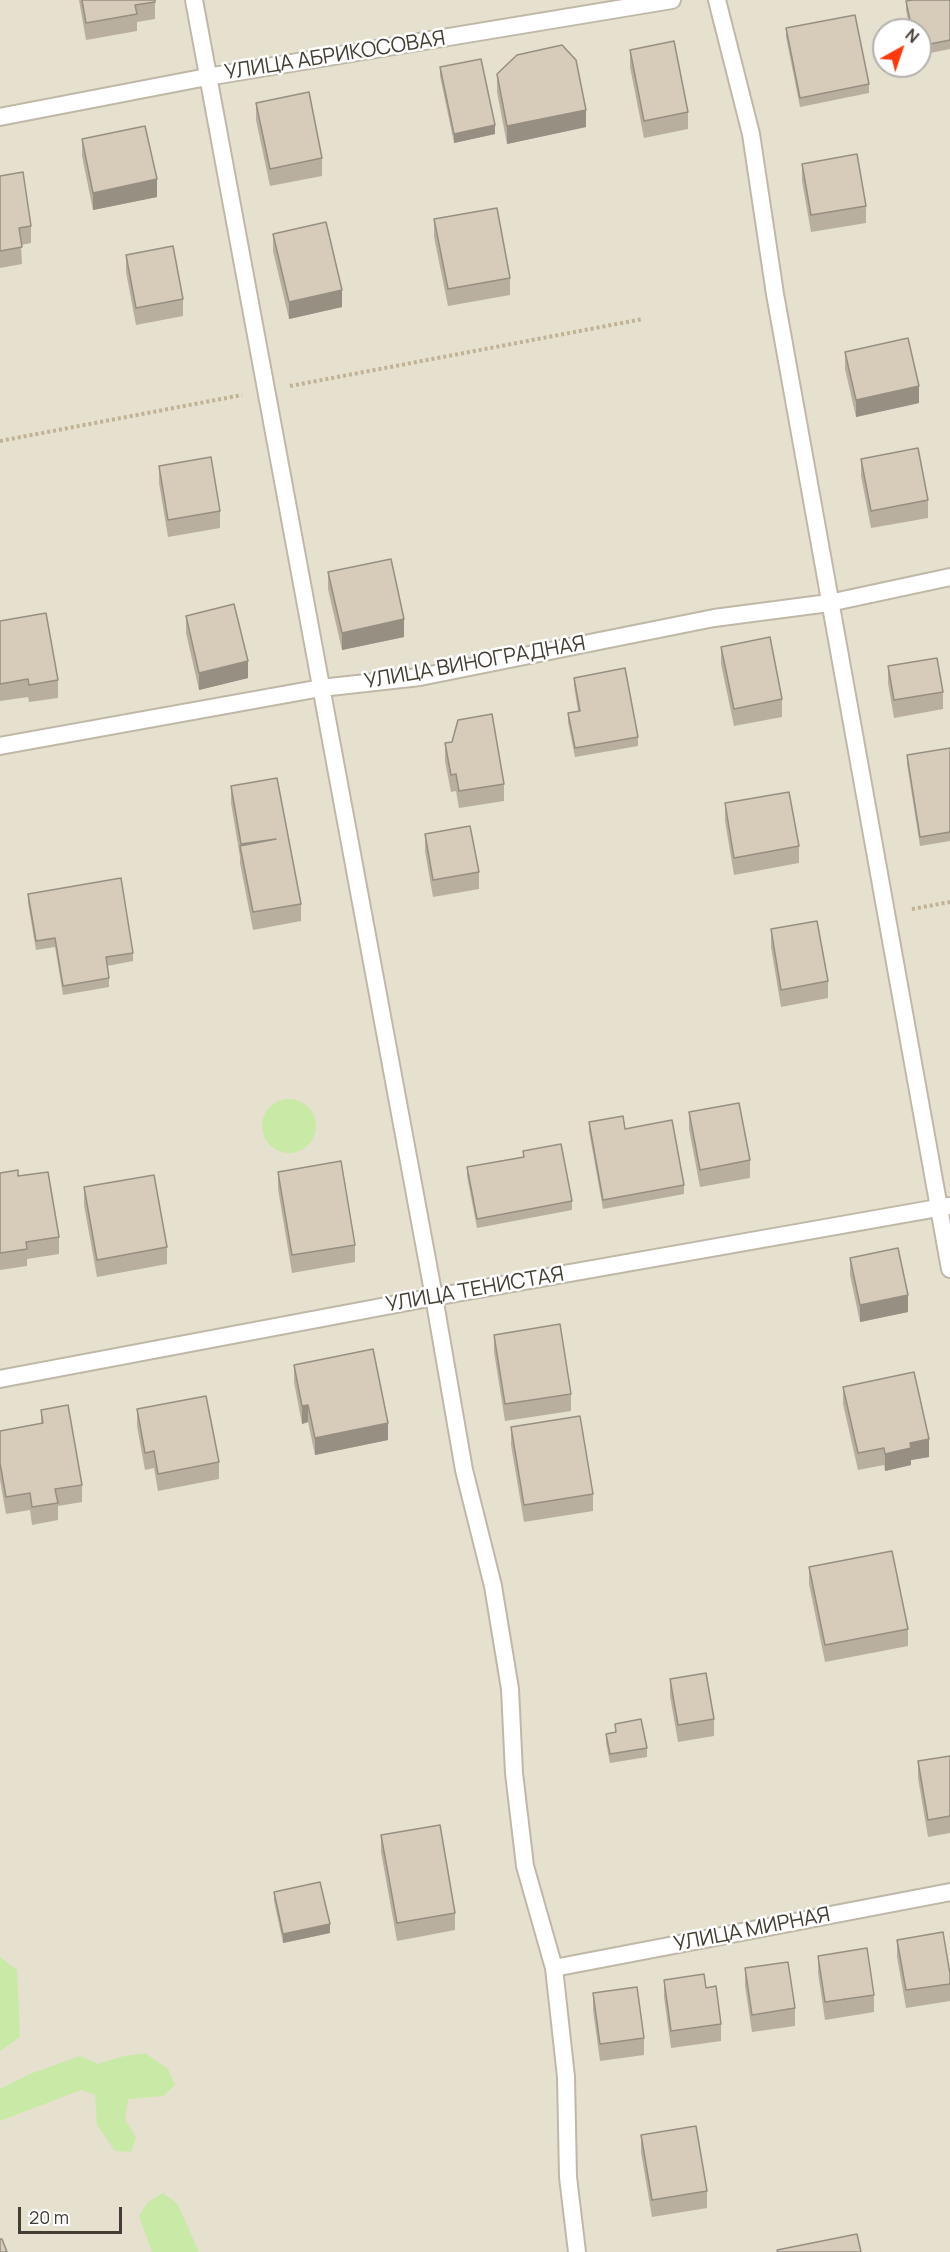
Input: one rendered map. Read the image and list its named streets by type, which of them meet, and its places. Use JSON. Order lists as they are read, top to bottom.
{
  "streets": {
    "lane": [
      "УЛИЦА АБРИКОСОВАЯ",
      "УЛИЦА ВИНОГРАДНАЯ",
      "УЛИЦА ТЕНИСТАЯ",
      "УЛИЦА МИРНАЯ"
    ]
  },
  "scale_bar": "20 m",
  "north": "top right"
}
